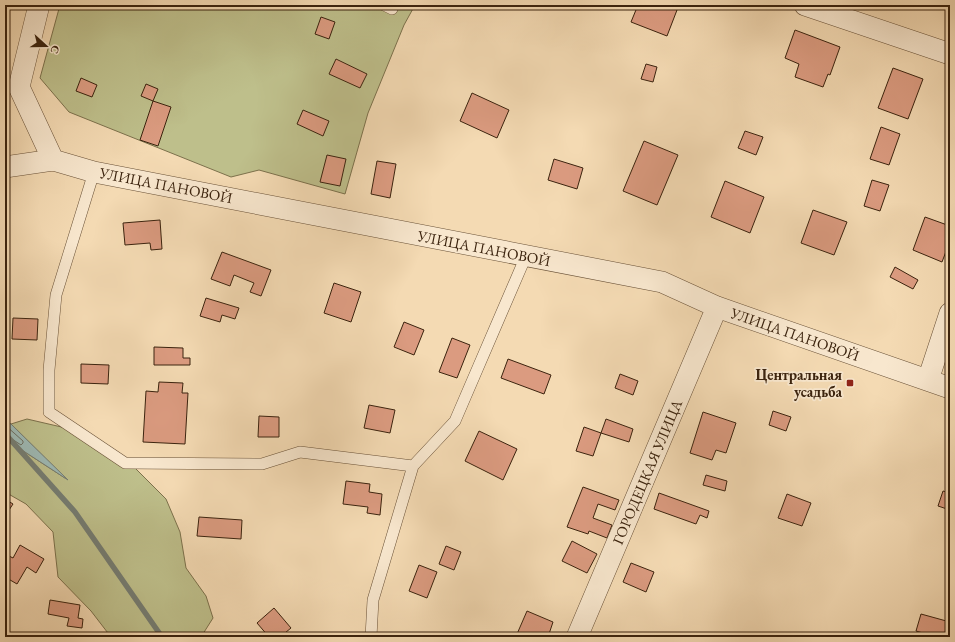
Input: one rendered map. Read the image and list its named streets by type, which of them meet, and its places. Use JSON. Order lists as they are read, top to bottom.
{
  "streets": {
    "street": ["УЛИЦА ПАНОВОЙ", "ГОРОДЕЦКАЯ УЛИЦА"]
  },
  "crossings": [
    ["УЛИЦА ПАНОВОЙ", "ГОРОДЕЦКАЯ УЛИЦА"]
  ],
  "places": {
    "transit": ["Центральная усадьба"]
  },
  "north": "right"
}
